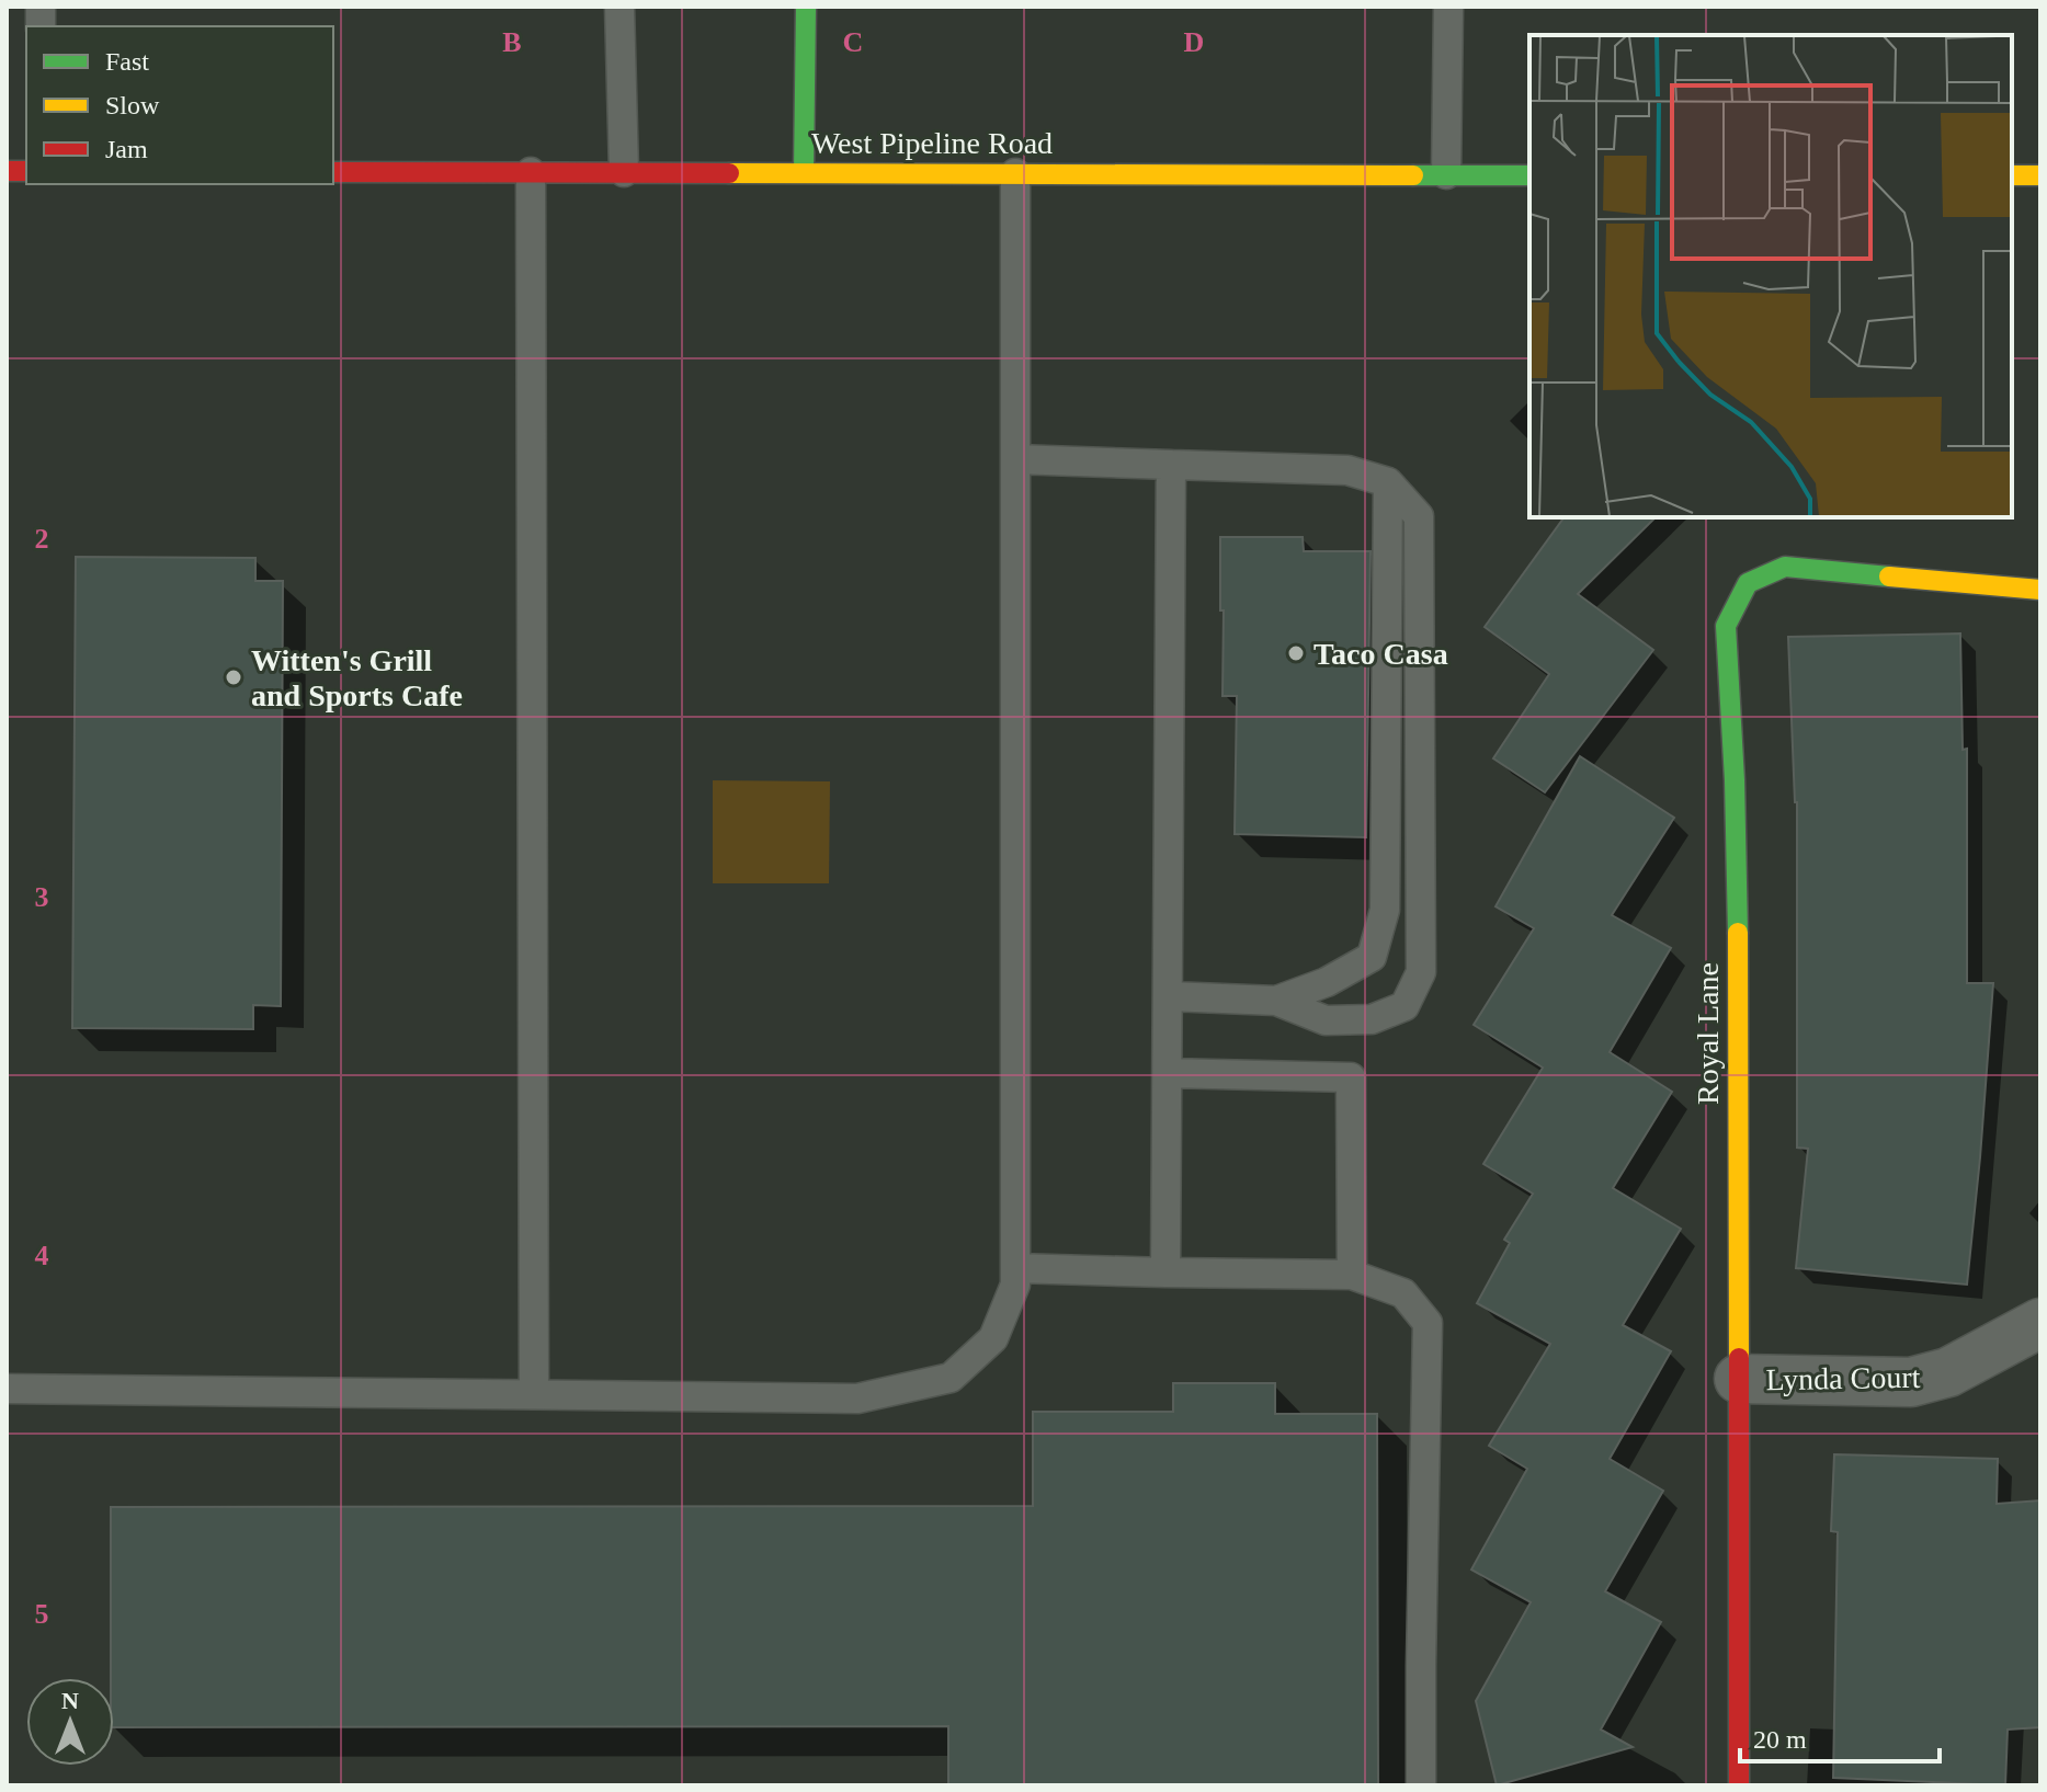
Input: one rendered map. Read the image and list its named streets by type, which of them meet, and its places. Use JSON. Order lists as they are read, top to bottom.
{
  "streets": {
    "street": ["West Pipeline Road", "Royal Lane", "Lynda Court"]
  },
  "crossings": [
    ["Royal Lane", "Lynda Court"]
  ],
  "places": ["Taco Casa", "Witten's Grill and Sports Cafe"],
  "legend": ["Fast", "Slow", "Jam"],
  "scale_bar": "20 m",
  "north": "top",
  "grid": {
    "columns": ["B", "C", "D"],
    "rows": [
      "2",
      "3",
      "4",
      "5"
    ]
  }
}
